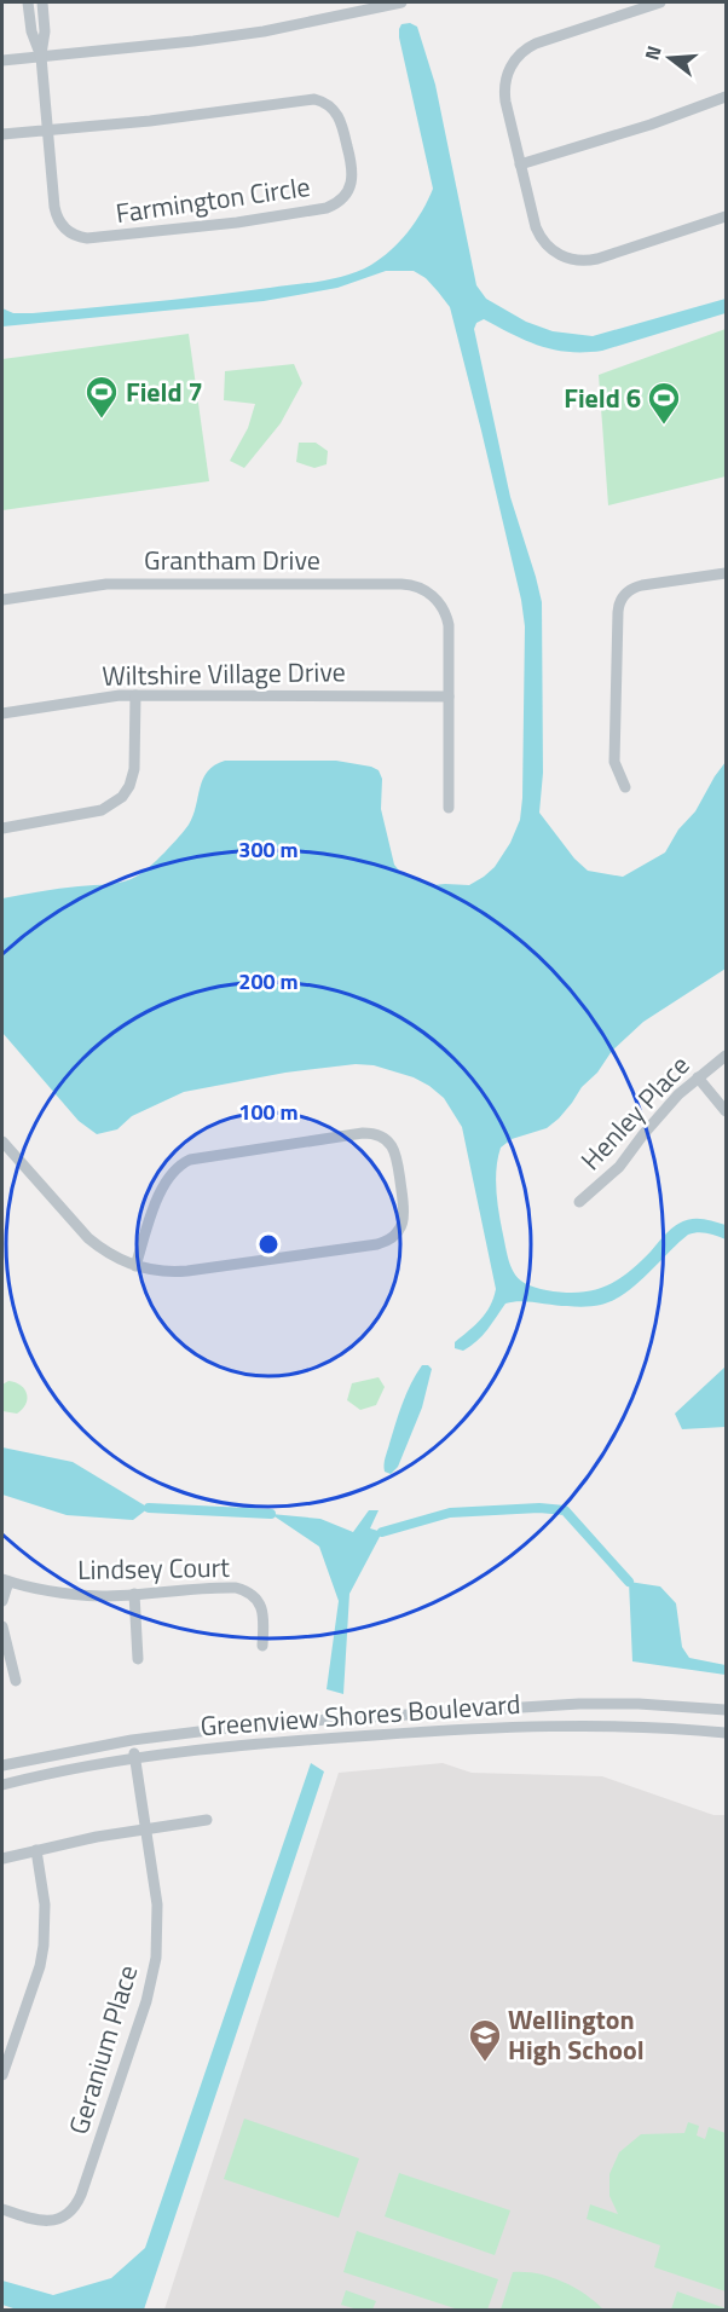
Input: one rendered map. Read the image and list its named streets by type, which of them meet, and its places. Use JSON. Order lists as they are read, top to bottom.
{
  "streets": {
    "street": [
      "Farmington Circle",
      "Grantham Drive",
      "Wiltshire Village Drive",
      "Henley Place",
      "Lindsey Court",
      "Greenview Shores Boulevard",
      "Geranium Place"
    ]
  },
  "crossings": [
    ["Grantham Drive", "Wiltshire Village Drive"],
    ["Greenview Shores Boulevard", "Geranium Place"]
  ],
  "places": {
    "sports": ["Field 7", "Field 6"],
    "school or university": ["Wellington High School"]
  },
  "north": "left",
  "rings": ["300 m", "200 m", "100 m"]
}
